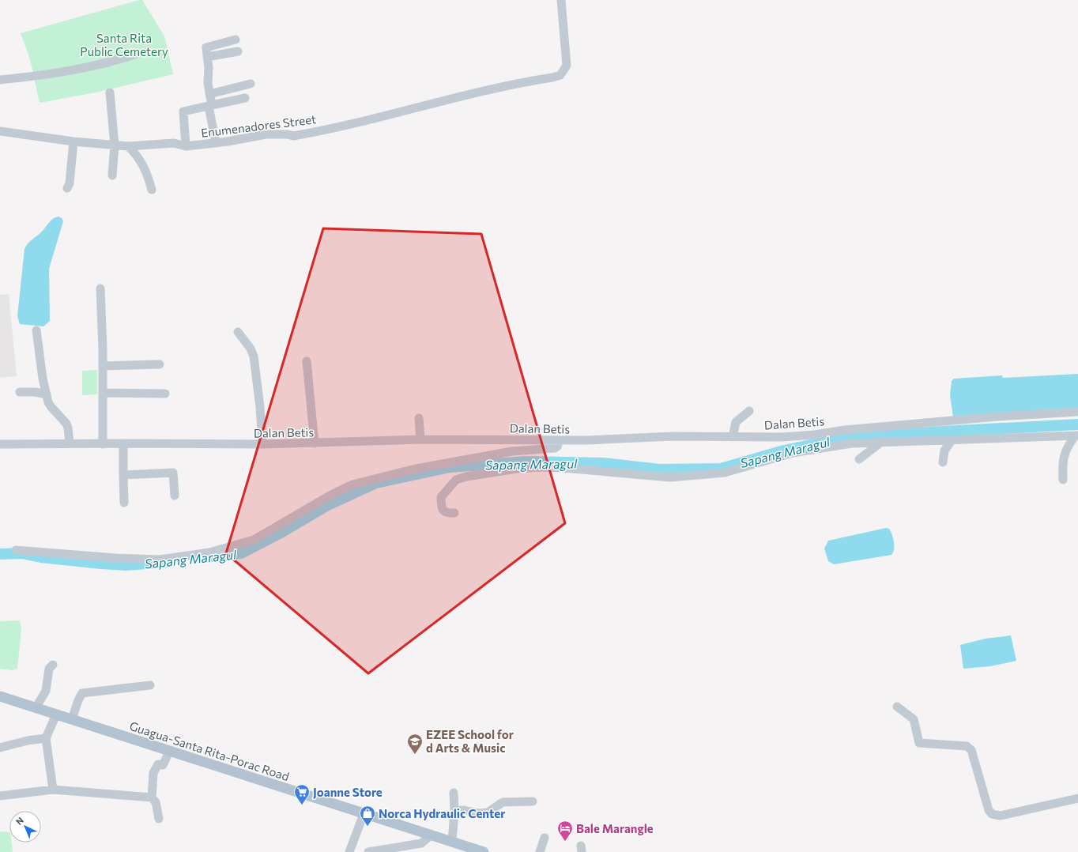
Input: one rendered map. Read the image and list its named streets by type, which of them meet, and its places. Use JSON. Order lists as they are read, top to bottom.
{
  "streets": {
    "main road": ["Guagua-Santa Rita-Porac Road"],
    "street": ["Enumenadores Street", "Dalan Betis"]
  },
  "water": ["Sapang Maragul"],
  "parks": ["Santa Rita Public Cemetery"],
  "places": {
    "school or university": ["EZEE School for d Arts & Music"],
    "supermarket": ["Joanne Store"],
    "shop": ["Norca Hydraulic Center"],
    "hotel": ["Bale Marangle"]
  },
  "north": "top left"
}
